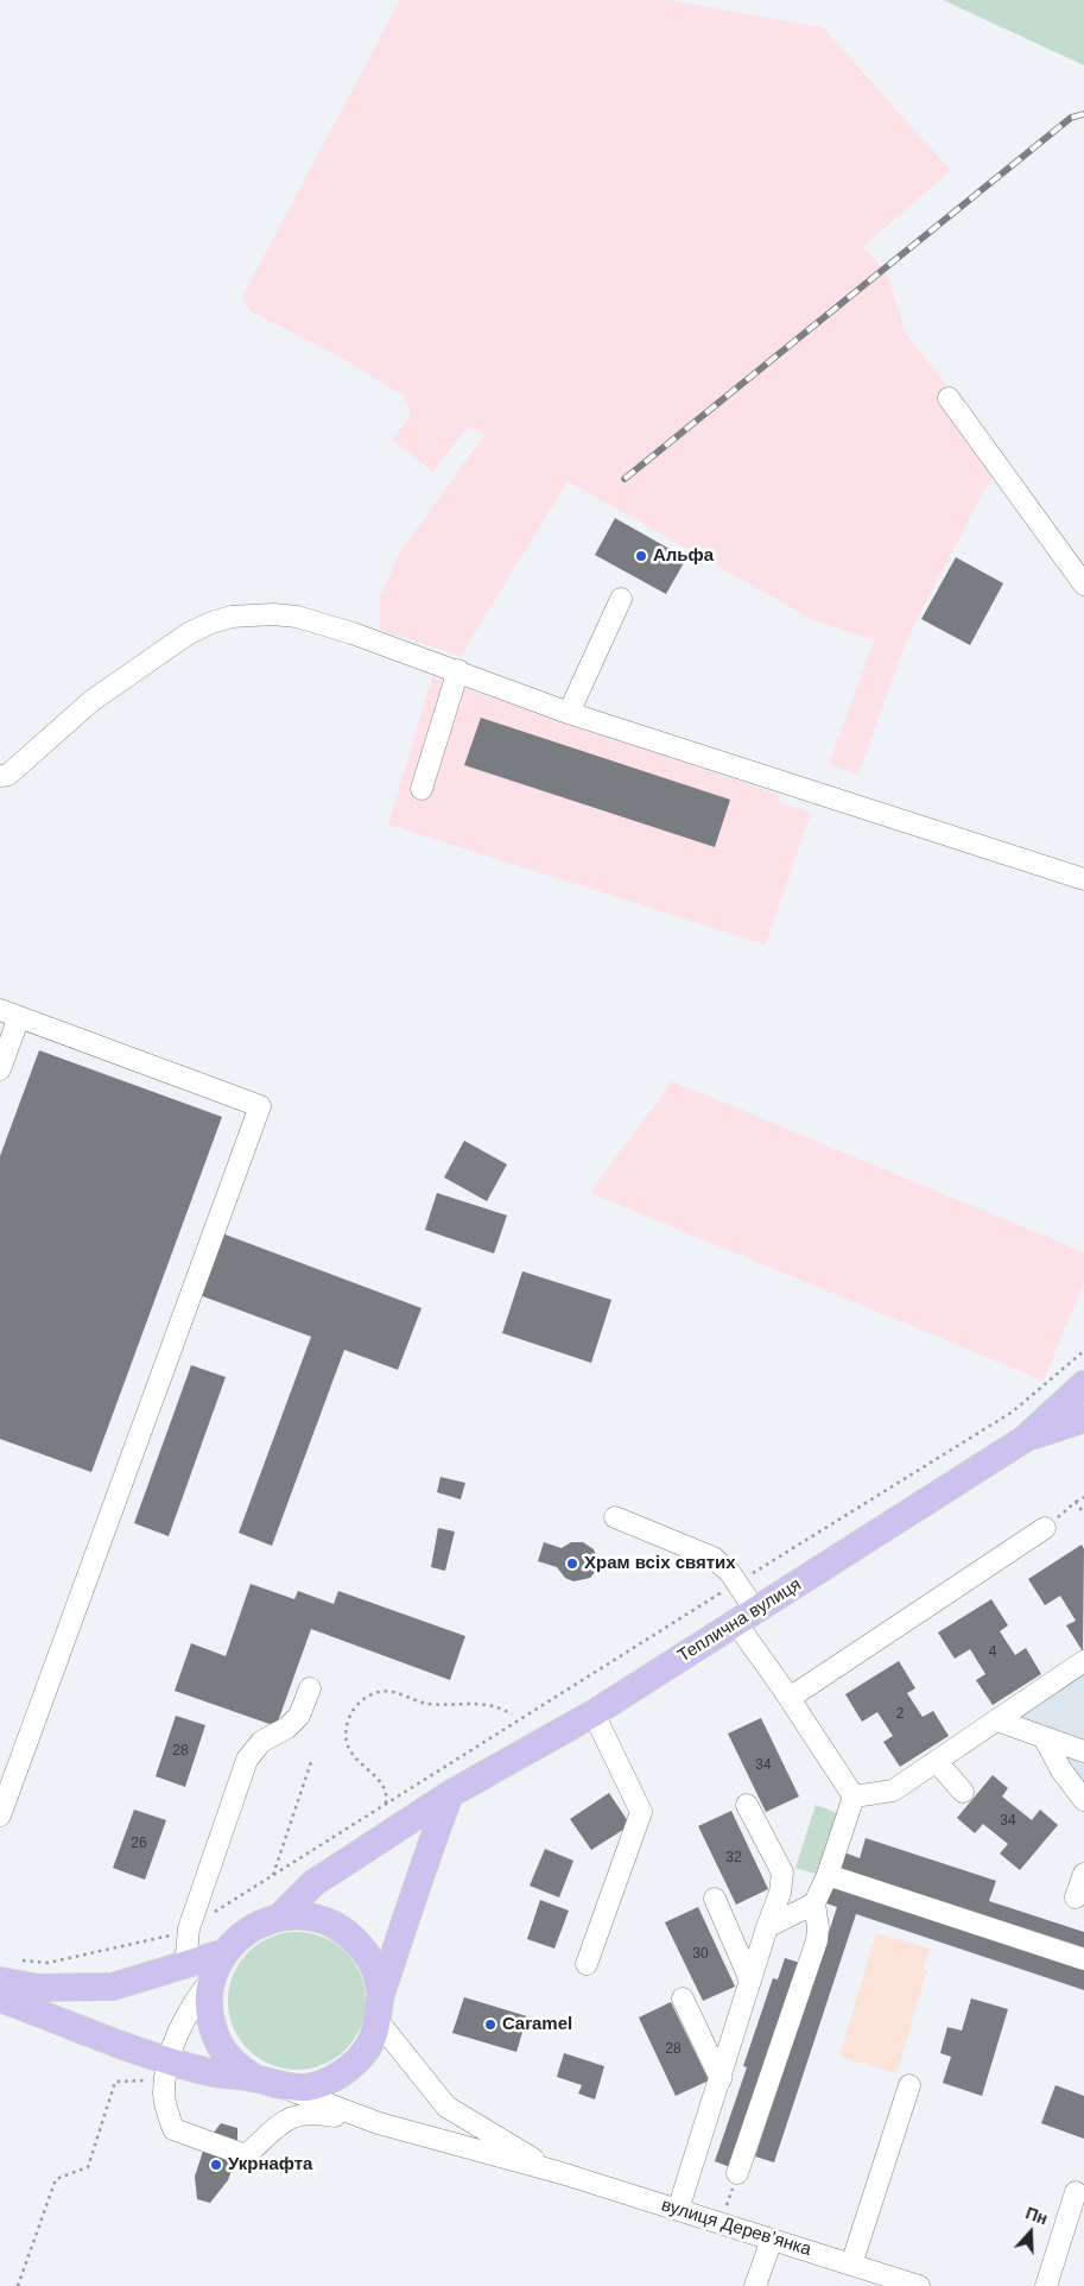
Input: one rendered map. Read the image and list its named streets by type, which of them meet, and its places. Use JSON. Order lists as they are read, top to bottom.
{
  "streets": {
    "main road": ["Теплична вулиця"],
    "street": ["вулиця Деревʼянка"]
  },
  "places": [
    "Альфа",
    "Храм всіх святих",
    "Caramel",
    "Укрнафта"
  ],
  "house_numbers": [
    "4",
    "2",
    "28",
    "34",
    "34",
    "26",
    "32",
    "30",
    "28"
  ],
  "north": "top"
}
